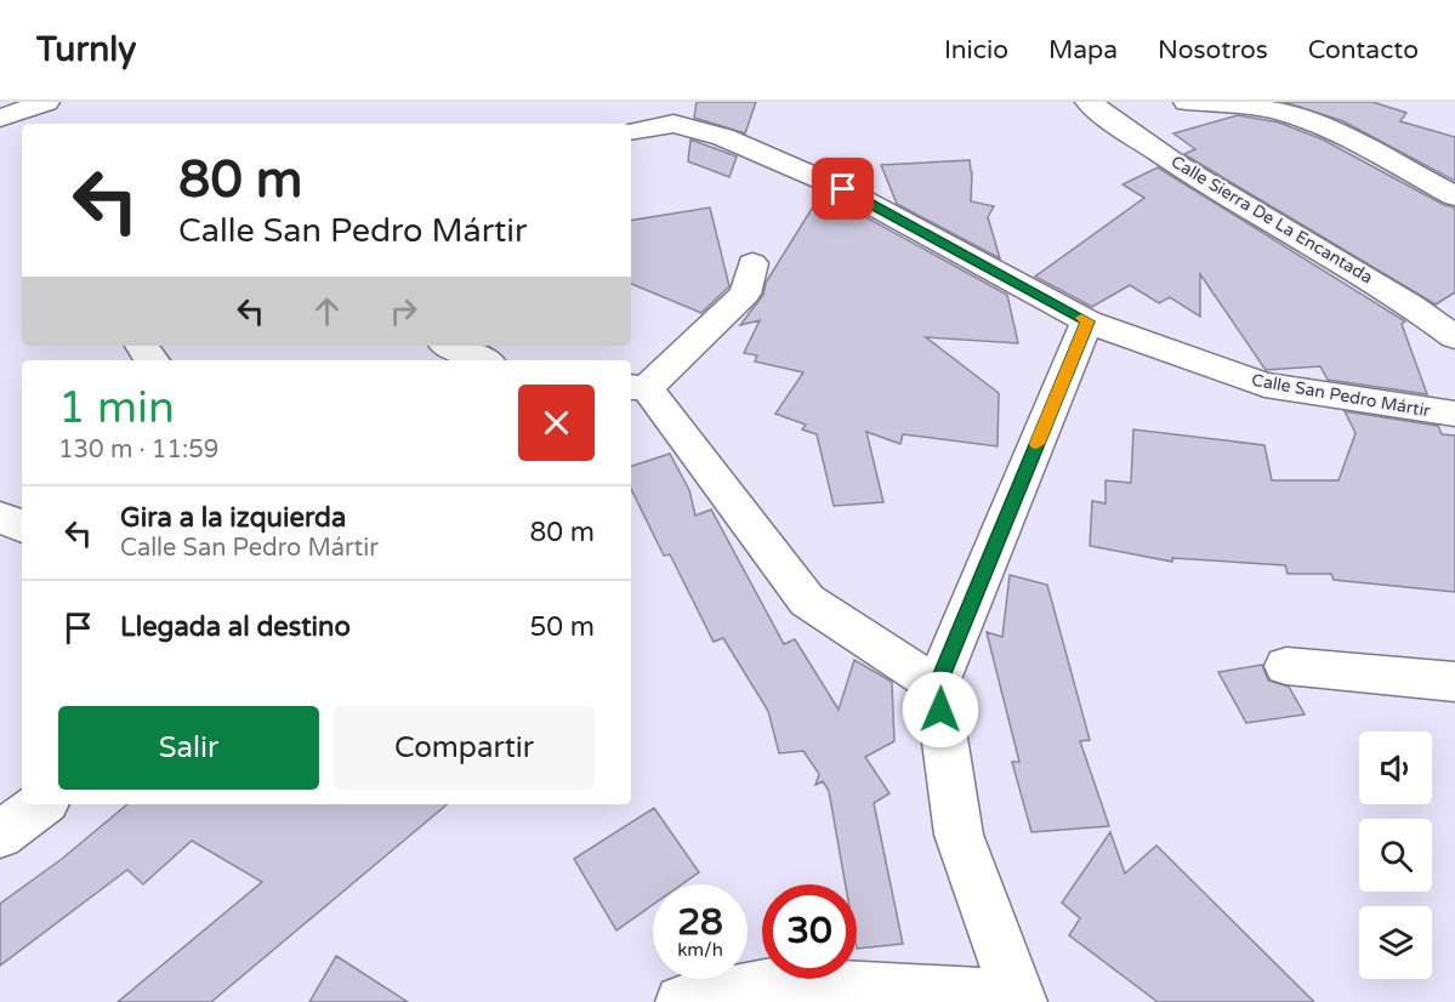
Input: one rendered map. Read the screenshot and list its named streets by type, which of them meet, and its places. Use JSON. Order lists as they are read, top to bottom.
{
  "streets": {
    "street": ["Calle Sierra De La Encantada", "Calle San Pedro Mártir"]
  },
  "page": {
    "header": "Turnly",
    "nav": [
      "Inicio",
      "Mapa",
      "Nosotros",
      "Contacto"
    ],
    "turn": ["80 m", "Calle San Pedro Mártir"],
    "heading": ["1 min", "130 m · 11:59"],
    "list": [
      {
        "name": "Gira a la izquierda",
        "note": "Calle San Pedro Mártir",
        "value": "80 m"
      },
      {
        "name": "Llegada al destino",
        "value": "50 m"
      }
    ],
    "buttons": ["Salir", "Compartir"],
    "speed": "28 km/h",
    "limit": "30"
  }
}
